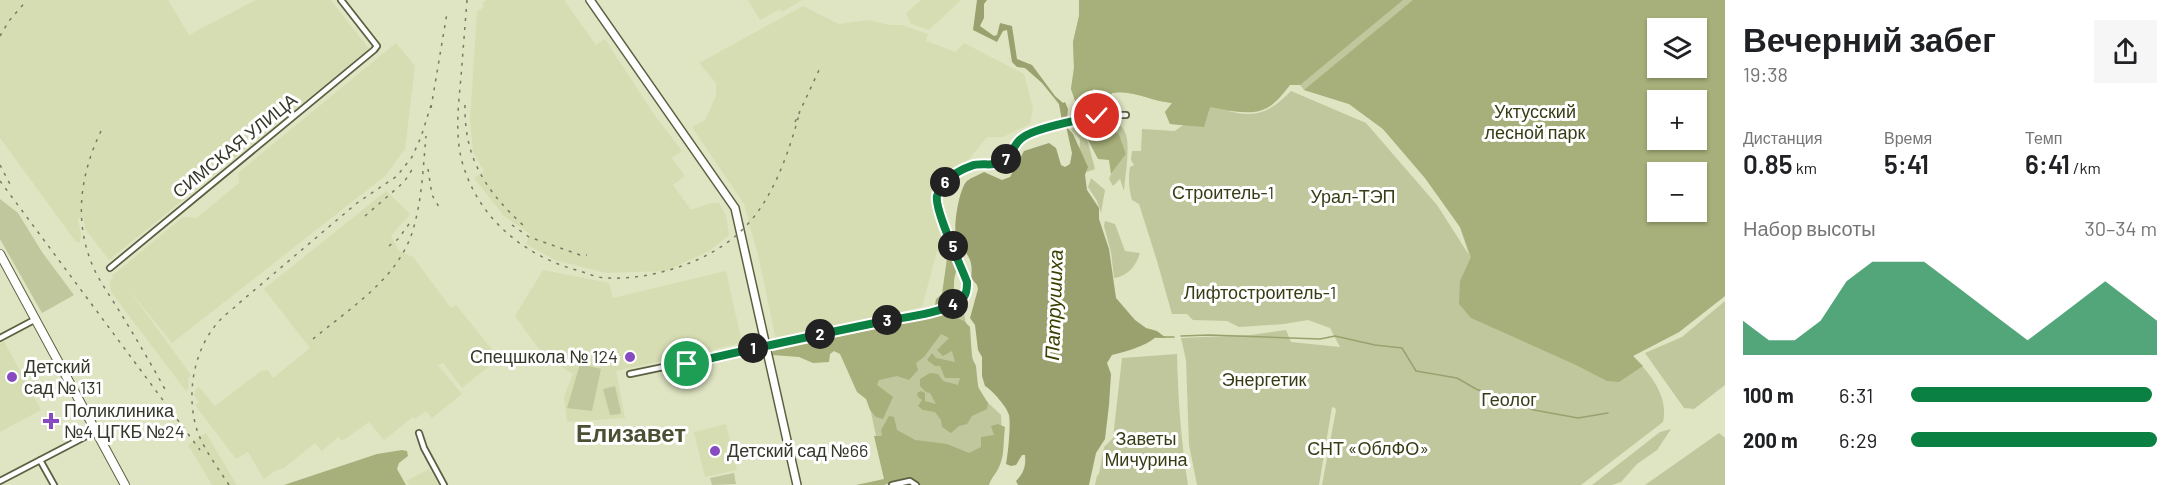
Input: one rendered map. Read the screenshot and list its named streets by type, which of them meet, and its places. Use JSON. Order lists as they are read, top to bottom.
{
  "streets": {
    "street": ["СИМСКАЯ УЛИЦА"]
  },
  "districts": ["Елизавет"],
  "water": ["Патрушиха"],
  "parks": [
    "Уктусский лесной парк",
    "Строитель-1",
    "Урал-ТЭП",
    "Лифтостроитель-1",
    "Энергетик",
    "Геолог",
    "Заветы Мичурина",
    "СНТ «ОблФО»"
  ],
  "places": {
    "other": ["Спецшкола № 124", "Детский сад № 131", "Детский сад №66"],
    "health": ["Поликлиника №4 ЦГКБ №24"]
  },
  "page": {
    "heading": ["Вечерний забег", "19:38"],
    "map_buttons": ["+", "−"],
    "stats": [
      ["Дистанция", "0.85 km"],
      ["Время", "5:41"],
      ["Темп", "6:41 /km"]
    ],
    "pins": [
      "7",
      "6",
      "5",
      "4",
      "3",
      "2",
      "1"
    ],
    "chart": ["Набор высоты", "30–34 m"],
    "list": [
      {
        "name": "100 m",
        "note": "6:31"
      },
      {
        "name": "200 m",
        "note": "6:29"
      }
    ]
  }
}
